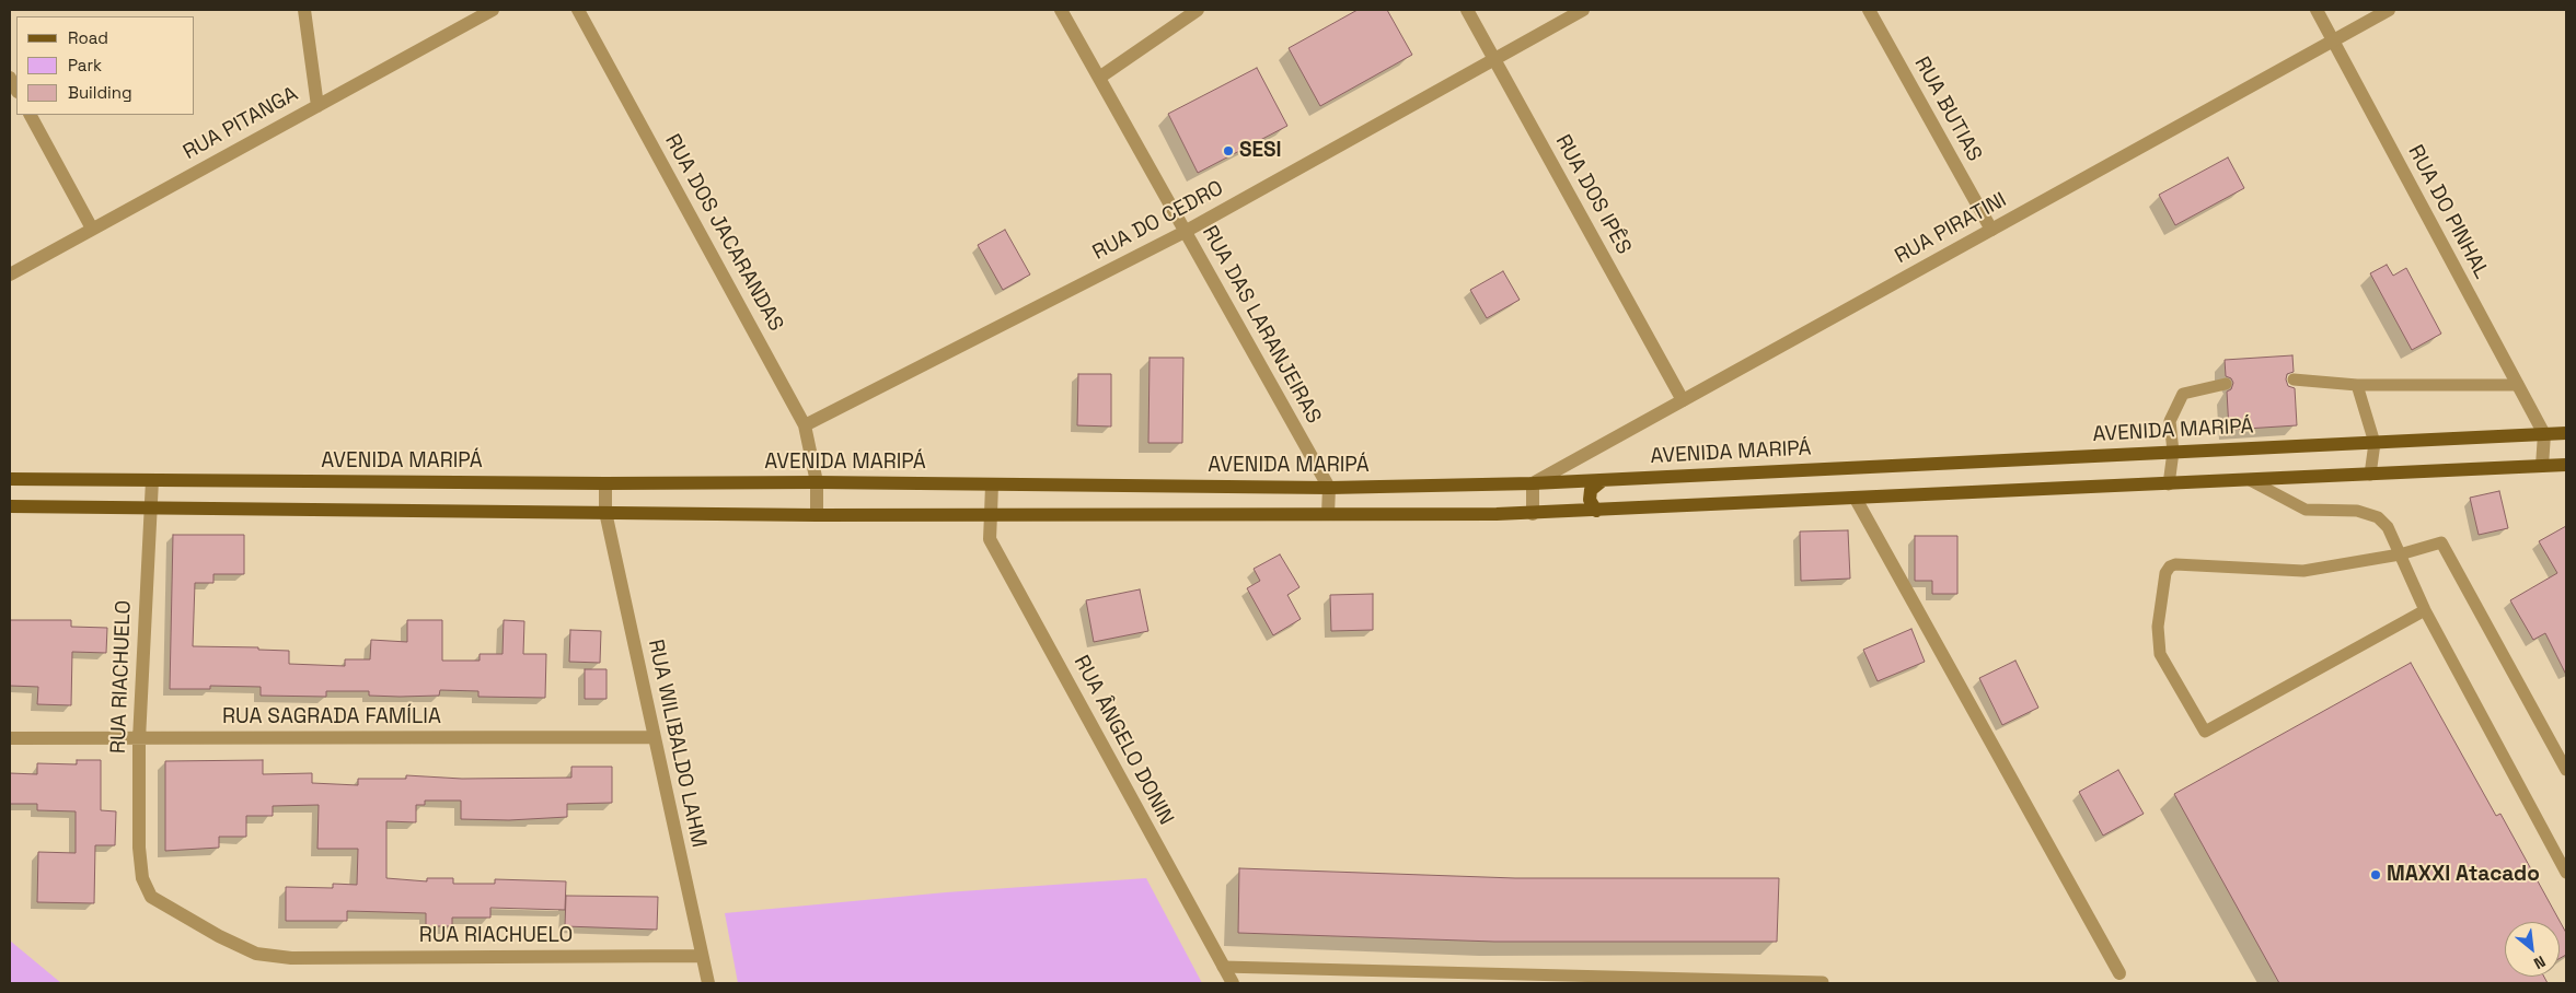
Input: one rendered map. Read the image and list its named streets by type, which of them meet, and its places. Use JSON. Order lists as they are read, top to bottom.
{
  "streets": {
    "main road": ["AVENIDA MARIPÁ"],
    "street": [
      "RUA BUTIAS",
      "RUA PITANGA",
      "RUA DOS IPÊS",
      "RUA DO PINHAL",
      "RUA DO CEDRO",
      "RUA PIRATINI",
      "RUA DOS JACARANDAS",
      "RUA DAS LARANJEIRAS",
      "RUA RIACHUELO",
      "RUA SAGRADA FAMÍLIA",
      "RUA ÂNGELO DONIN",
      "RUA WILIBALDO LAHM"
    ]
  },
  "crossings": [
    ["RUA BUTIAS", "RUA PIRATINI"],
    ["RUA DOS IPÊS", "RUA DO CEDRO"],
    ["RUA DOS IPÊS", "RUA PIRATINI"],
    ["RUA DO PINHAL", "RUA PIRATINI"],
    ["RUA DO PINHAL", "AVENIDA MARIPÁ"],
    ["RUA DO CEDRO", "RUA DOS JACARANDAS"],
    ["RUA DO CEDRO", "RUA DAS LARANJEIRAS"],
    ["RUA PIRATINI", "AVENIDA MARIPÁ"],
    ["RUA DOS JACARANDAS", "AVENIDA MARIPÁ"],
    ["RUA DAS LARANJEIRAS", "AVENIDA MARIPÁ"],
    ["AVENIDA MARIPÁ", "RUA RIACHUELO"],
    ["AVENIDA MARIPÁ", "RUA ÂNGELO DONIN"],
    ["AVENIDA MARIPÁ", "RUA WILIBALDO LAHM"],
    ["RUA RIACHUELO", "RUA SAGRADA FAMÍLIA"],
    ["RUA RIACHUELO", "RUA WILIBALDO LAHM"],
    ["RUA SAGRADA FAMÍLIA", "RUA WILIBALDO LAHM"]
  ],
  "places": ["SESI", "MAXXI Atacado"],
  "legend": ["Road", "Park", "Building"],
  "north": "bottom right"
}
